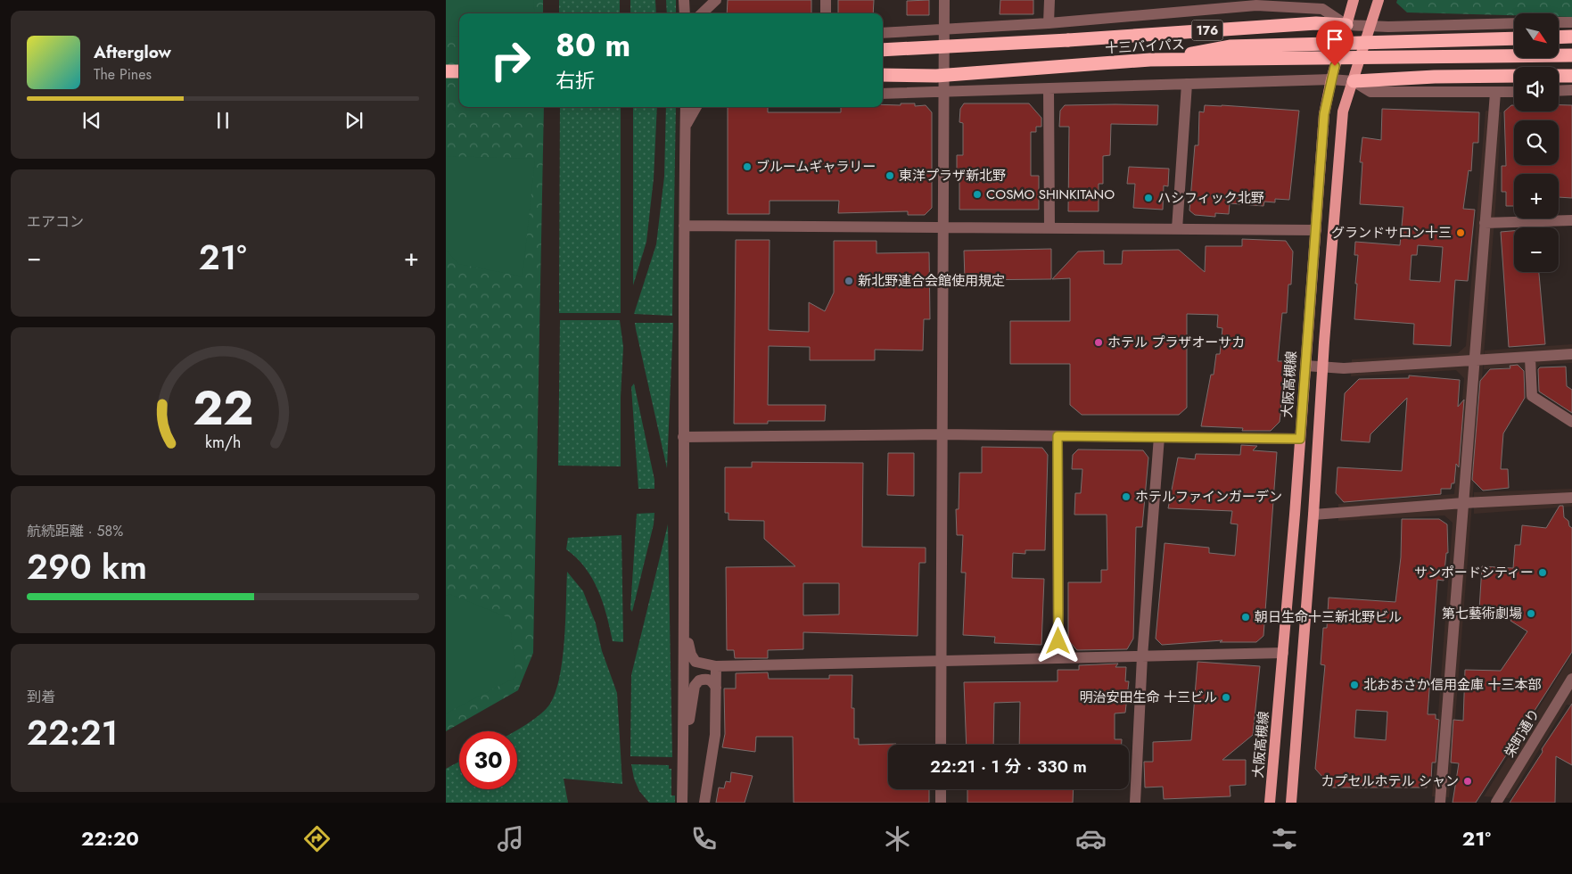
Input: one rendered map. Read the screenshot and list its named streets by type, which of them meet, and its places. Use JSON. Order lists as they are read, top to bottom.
{
  "streets": {
    "highway": ["176", "十三バイパス"],
    "main road": ["大阪高槻線"],
    "street": ["栄町通り"]
  },
  "crossings": [
    ["176", "十三バイパス"],
    ["176", "大阪高槻線"]
  ],
  "places": [
    "ブルームギャラリー",
    "東洋プラザ新北野",
    "COSMO SHINKITANO",
    "ハシフィック北野",
    "グランドサロン十三",
    "新北野連合会館使用規定",
    "ホテル プラザオーサカ",
    "ホテルファインガーデン",
    "サンポードシティー",
    "第七藝術劇場",
    "朝日生命十三新北野ビル",
    "北おおさか信用金庫 十三本部",
    "明治安田生命 十三ビル",
    "カプセルホテル シャン"
  ],
  "north": "bottom right",
  "page": {
    "map_buttons": ["+", "−"],
    "turn": ["80 m", "右折"],
    "song": ["Afterglow", "The Pines"],
    "tile": [
      "エアコン",
      ["航続距離 · 58%", "290 km"],
      ["到着", "22:21"]
    ],
    "heat": ["−", "21°", "+"],
    "limit": "30",
    "trip": "22:21 · 1 分 · 330 m",
    "tabs": ["22:20", "21°"],
    "gauge": ["22", "km/h"]
  }
}
